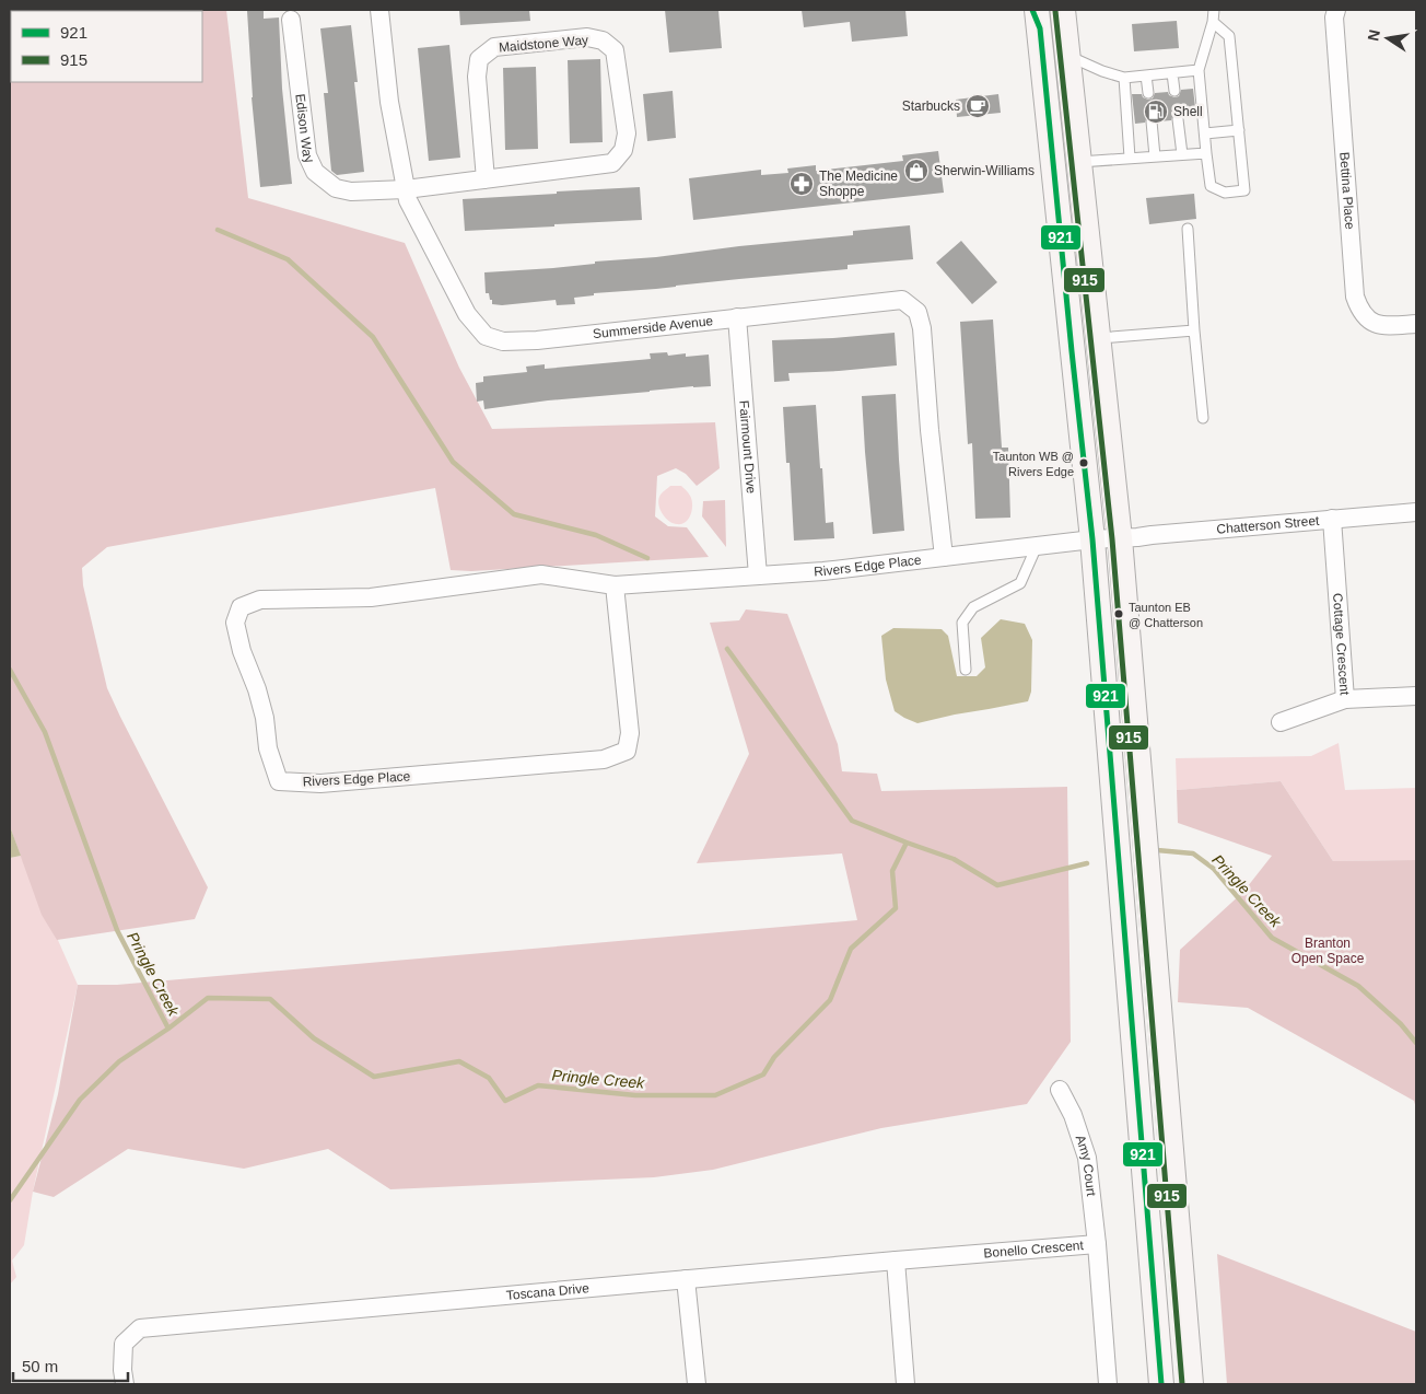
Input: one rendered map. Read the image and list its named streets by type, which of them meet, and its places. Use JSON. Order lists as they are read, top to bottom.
{
  "streets": {
    "street": [
      "Maidstone Way",
      "Edison Way",
      "Bettina Place",
      "Summerside Avenue",
      "Fairmount Drive",
      "Chatterson Street",
      "Rivers Edge Place",
      "Cottage Crescent",
      "Amy Court",
      "Bonello Crescent",
      "Toscana Drive"
    ]
  },
  "crossings": [
    ["Maidstone Way", "Edison Way"],
    ["Maidstone Way", "Summerside Avenue"],
    ["Edison Way", "Summerside Avenue"],
    ["Summerside Avenue", "Fairmount Drive"],
    ["Summerside Avenue", "Rivers Edge Place"],
    ["Fairmount Drive", "Rivers Edge Place"],
    ["Chatterson Street", "Rivers Edge Place"],
    ["Chatterson Street", "Cottage Crescent"],
    ["Amy Court", "Bonello Crescent"],
    ["Bonello Crescent", "Toscana Drive"]
  ],
  "water": ["Pringle Creek"],
  "parks": ["Branton Open Space"],
  "places": {
    "cafe": ["Starbucks"],
    "fuel station": ["Shell"],
    "shop": ["Sherwin-Williams"],
    "pharmacy": ["The Medicine Shoppe"],
    "other": ["Taunton WB @ Rivers Edge", "Taunton EB @ Chatterson"]
  },
  "lines": ["transit line 921", "transit line 915"],
  "legend": ["921", "915"],
  "scale_bar": "50 m",
  "north": "left"
}
